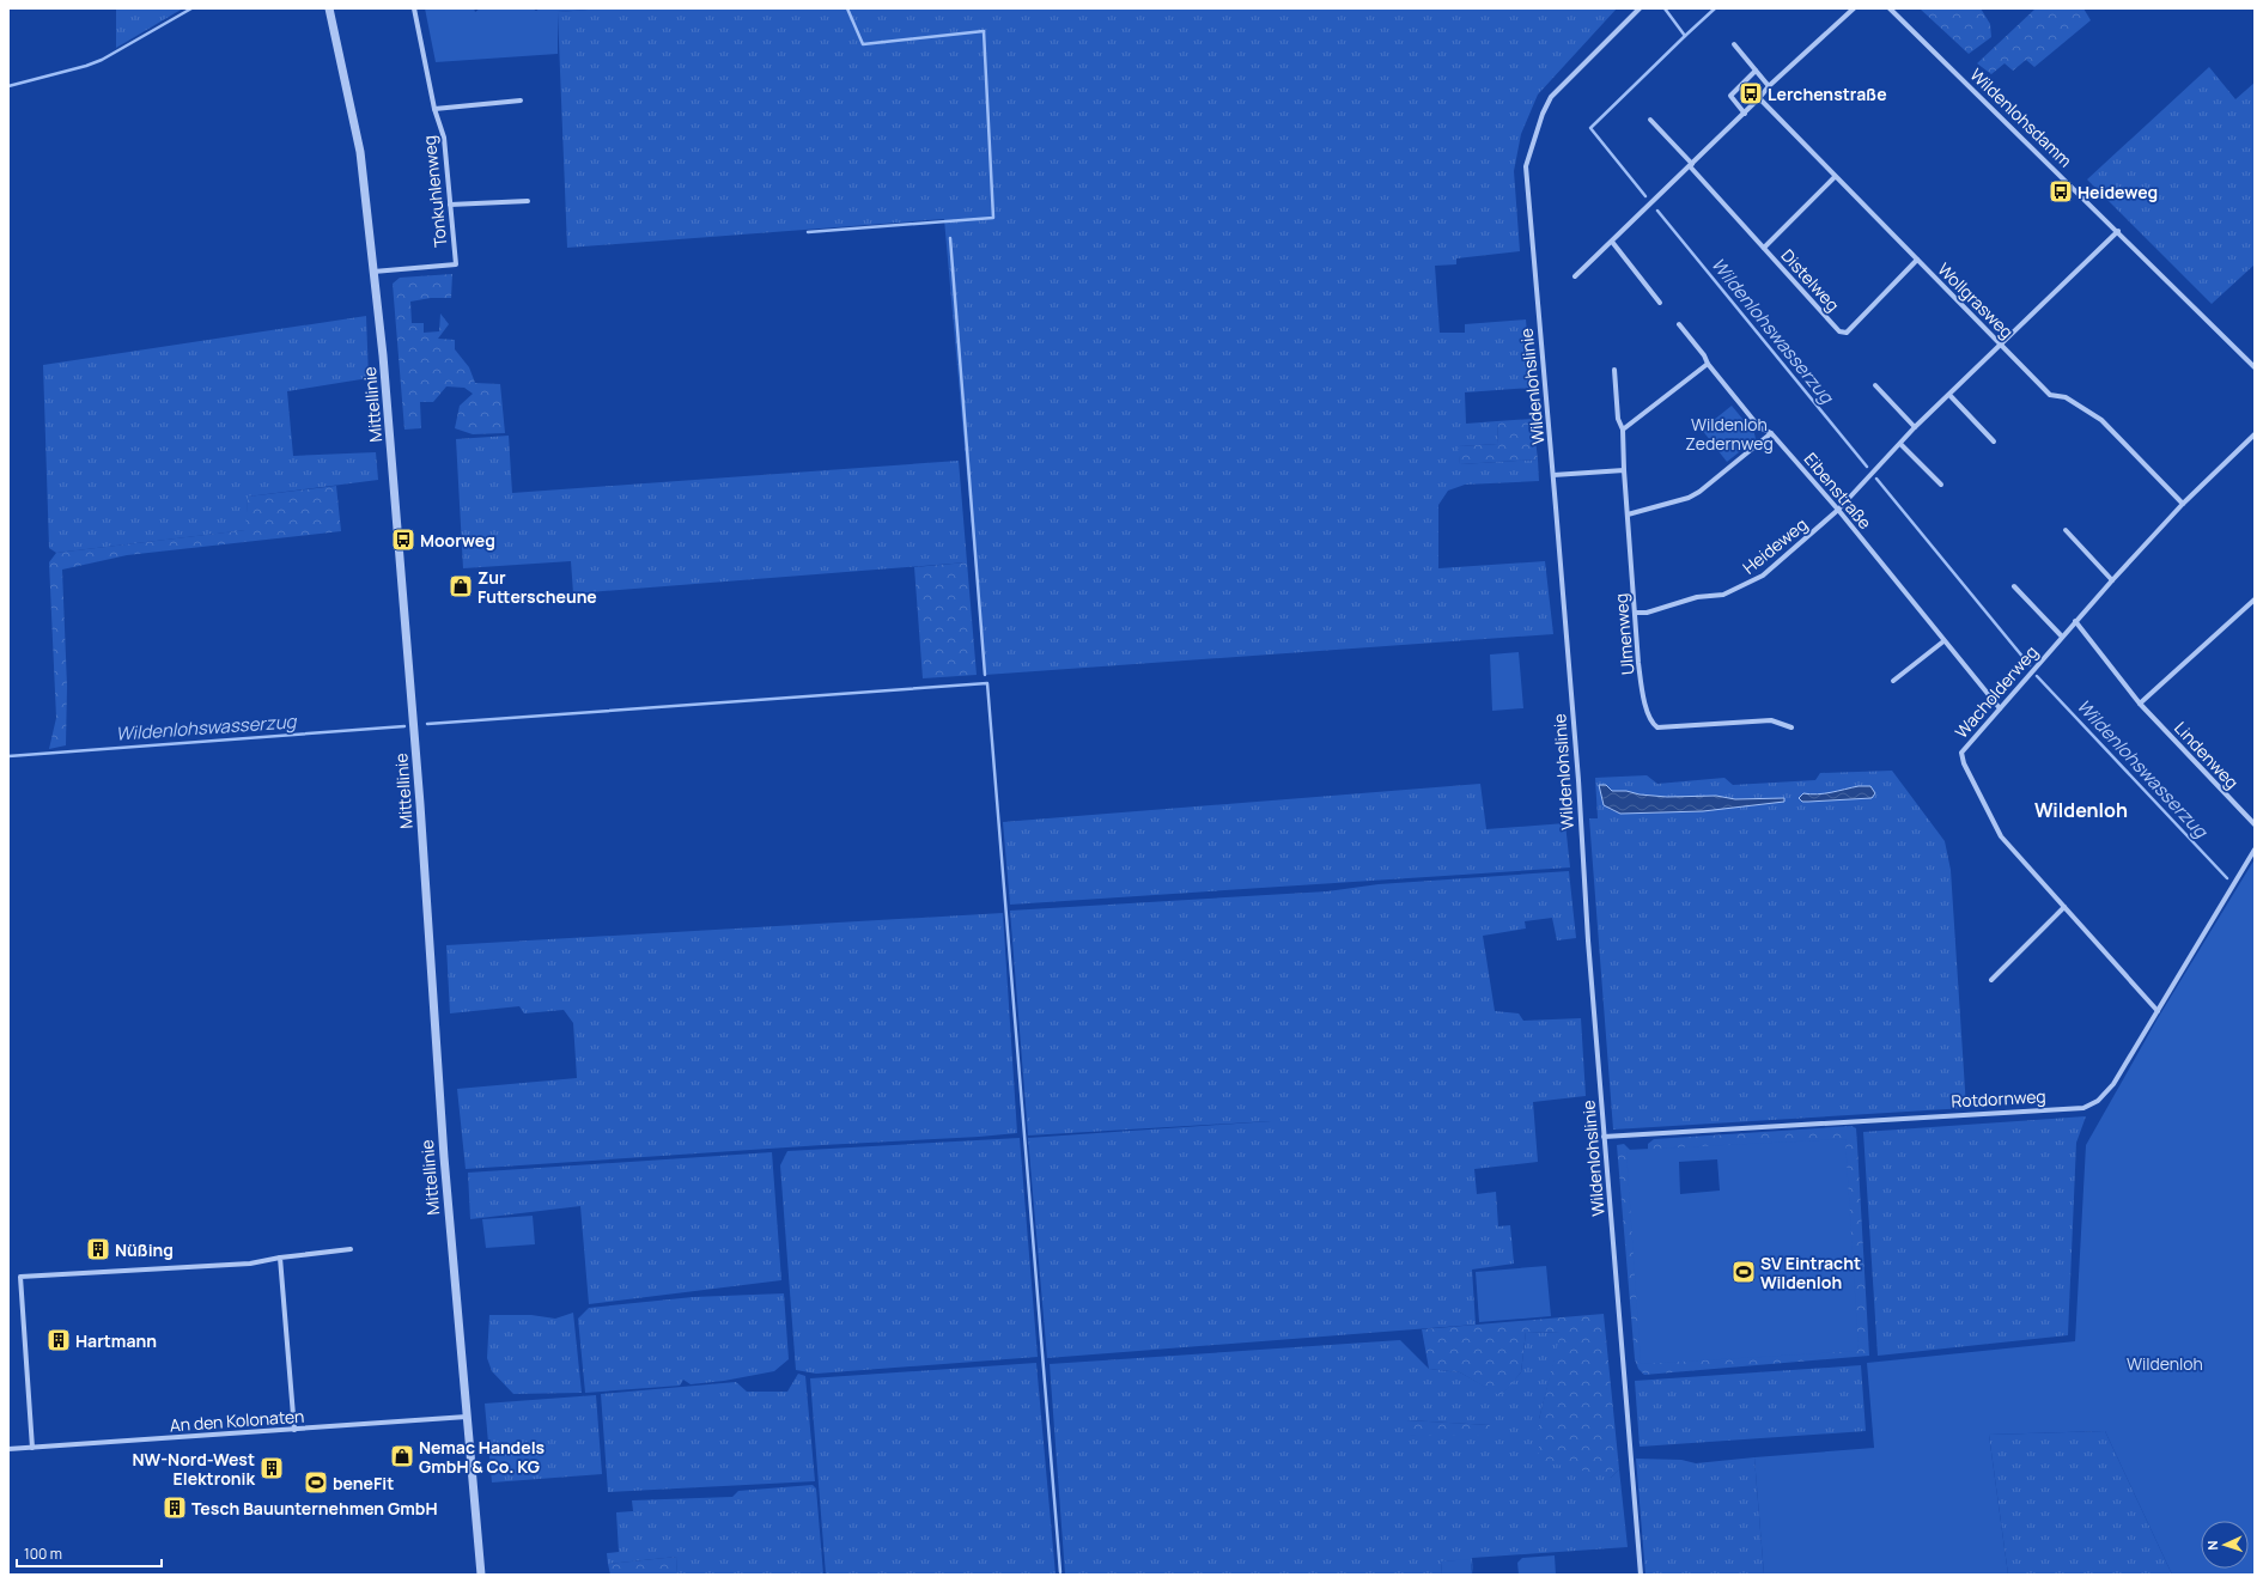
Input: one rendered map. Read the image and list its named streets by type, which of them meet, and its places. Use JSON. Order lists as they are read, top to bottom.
{
  "streets": {
    "street": [
      "Wildenlohsdamm",
      "Tonkuhlenweg",
      "Distelweg",
      "Wollgrasweg",
      "Wildenlohslinie",
      "Mittellinie",
      "Eibenstraße",
      "Heideweg",
      "Ulmenweg",
      "Wacholderweg",
      "Lindenweg",
      "Rotdornweg",
      "An den Kolonaten"
    ]
  },
  "crossings": [
    ["Wildenlohsdamm", "Heideweg"],
    ["Tonkuhlenweg", "Mittellinie"],
    ["Distelweg", "Wollgrasweg"],
    ["Wollgrasweg", "Heideweg"],
    ["Wollgrasweg", "Wacholderweg"],
    ["Wildenlohslinie", "Rotdornweg"],
    ["Mittellinie", "An den Kolonaten"],
    ["Eibenstraße", "Heideweg"],
    ["Eibenstraße", "Wacholderweg"],
    ["Heideweg", "Ulmenweg"],
    ["Wacholderweg", "Lindenweg"],
    ["Wacholderweg", "Rotdornweg"]
  ],
  "districts": ["Wildenloh"],
  "water": ["Wildenlohswasserzug"],
  "parks": ["Wildenloh Zedernweg", "Wildenloh"],
  "places": {
    "bus stop": ["Lerchenstraße", "Heideweg", "Moorweg"],
    "shop": ["Zur Futterscheune", "Nemac Handels GmbH & Co. KG"],
    "building": [
      "Nüßing",
      "Hartmann",
      "NW-Nord-West Elektronik",
      "Tesch Bauunternehmen GmbH"
    ],
    "sports": ["SV Eintracht Wildenloh", "beneFit"]
  },
  "scale_bar": "100 m",
  "north": "left"
}
